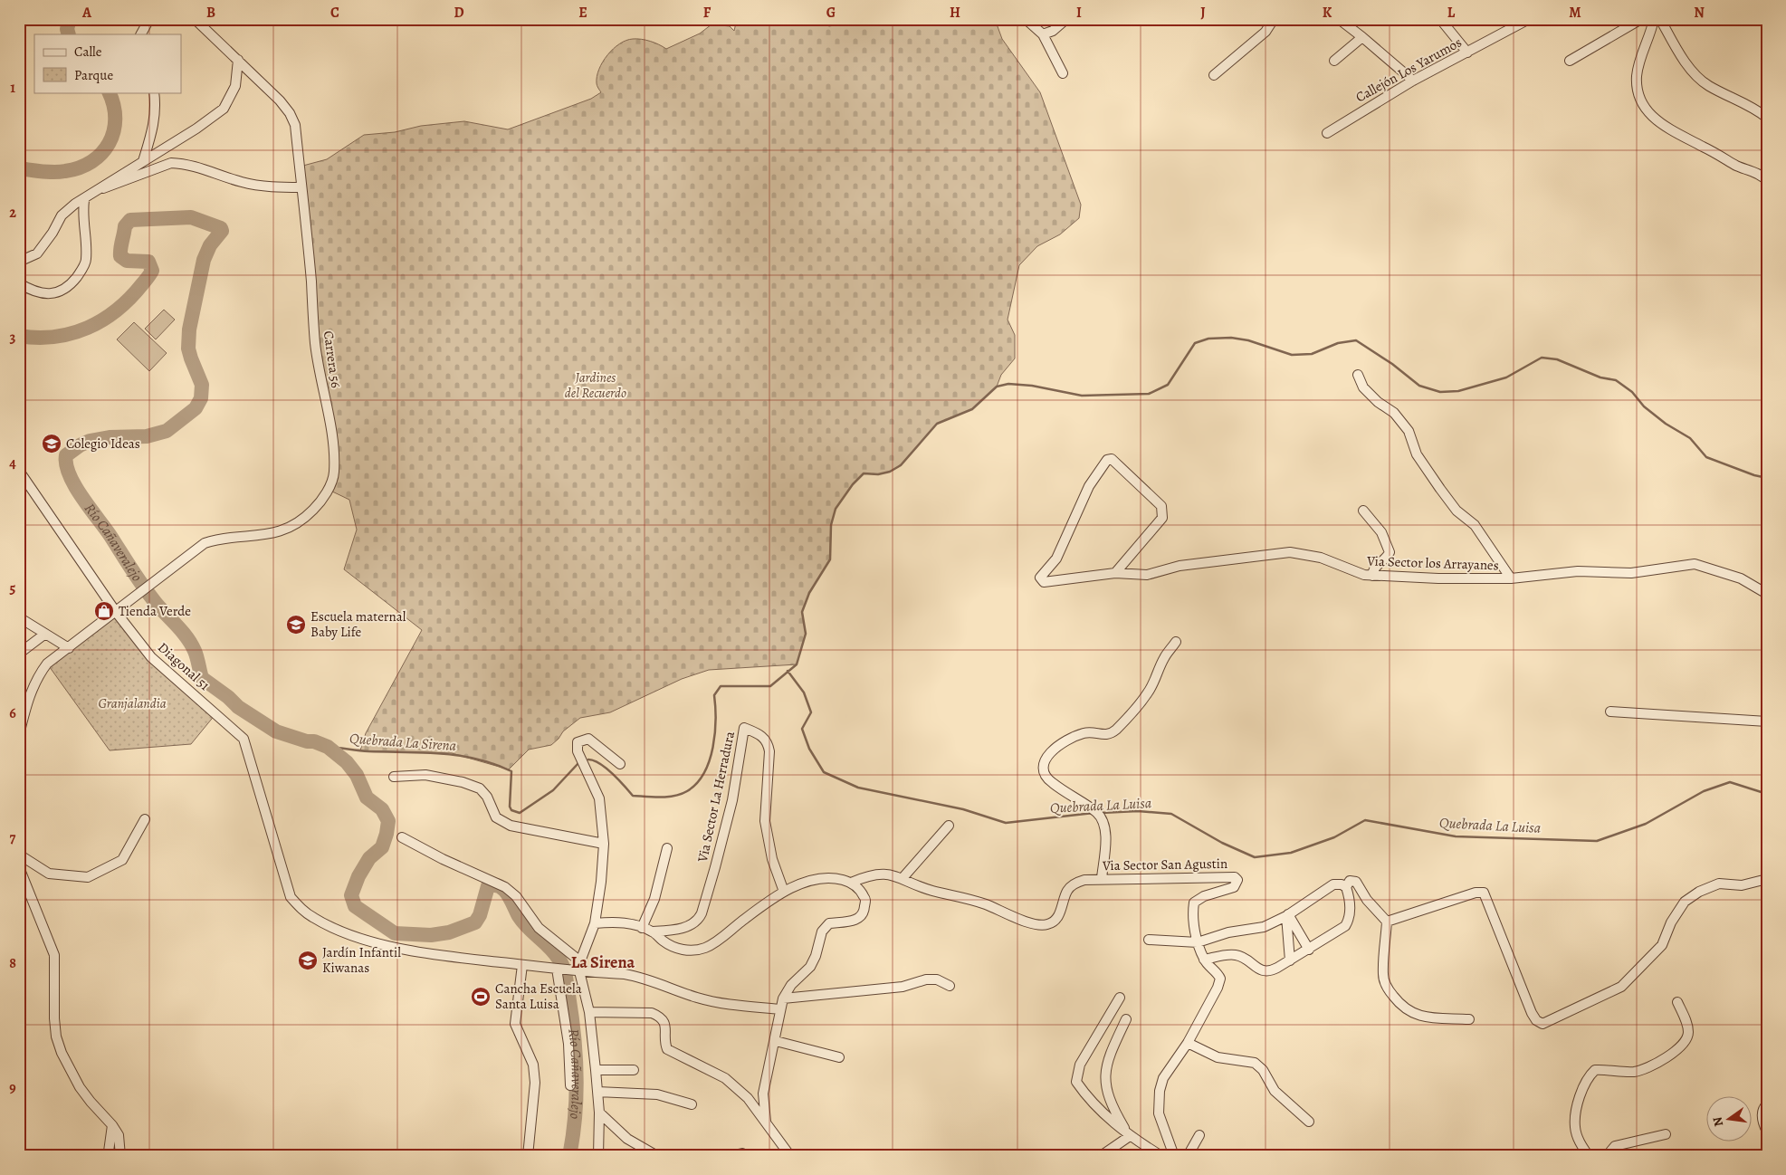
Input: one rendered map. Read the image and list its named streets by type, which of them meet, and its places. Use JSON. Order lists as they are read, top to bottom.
{
  "streets": {
    "street": [
      "Callejón Los Yarumos",
      "Carrera 56",
      "Via Sector los Arrayanes",
      "Diagonal 51",
      "Via Sector La Herradura",
      "Via Sector San Agustin"
    ]
  },
  "crossings": [
    ["Carrera 56", "Diagonal 51"]
  ],
  "districts": ["La Sirena"],
  "water": ["Río Cañaveralejo", "Quebrada La Sirena", "Quebrada La Luisa"],
  "parks": ["Jardines del Recuerdo", "Granjalandia"],
  "places": {
    "school or university": ["Colegio Ideas", "Escuela maternal Baby Life", "Jardín Infantil Kiwanas"],
    "shop": ["Tienda Verde"],
    "sports": ["Cancha Escuela Santa Luisa"]
  },
  "legend": ["Calle", "Parque"],
  "north": "left",
  "grid": {
    "columns": [
      "A",
      "B",
      "C",
      "D",
      "E",
      "F",
      "G",
      "H",
      "I",
      "J",
      "K",
      "L",
      "M",
      "N"
    ],
    "rows": [
      "1",
      "2",
      "3",
      "4",
      "5",
      "6",
      "7",
      "8",
      "9"
    ]
  }
}
